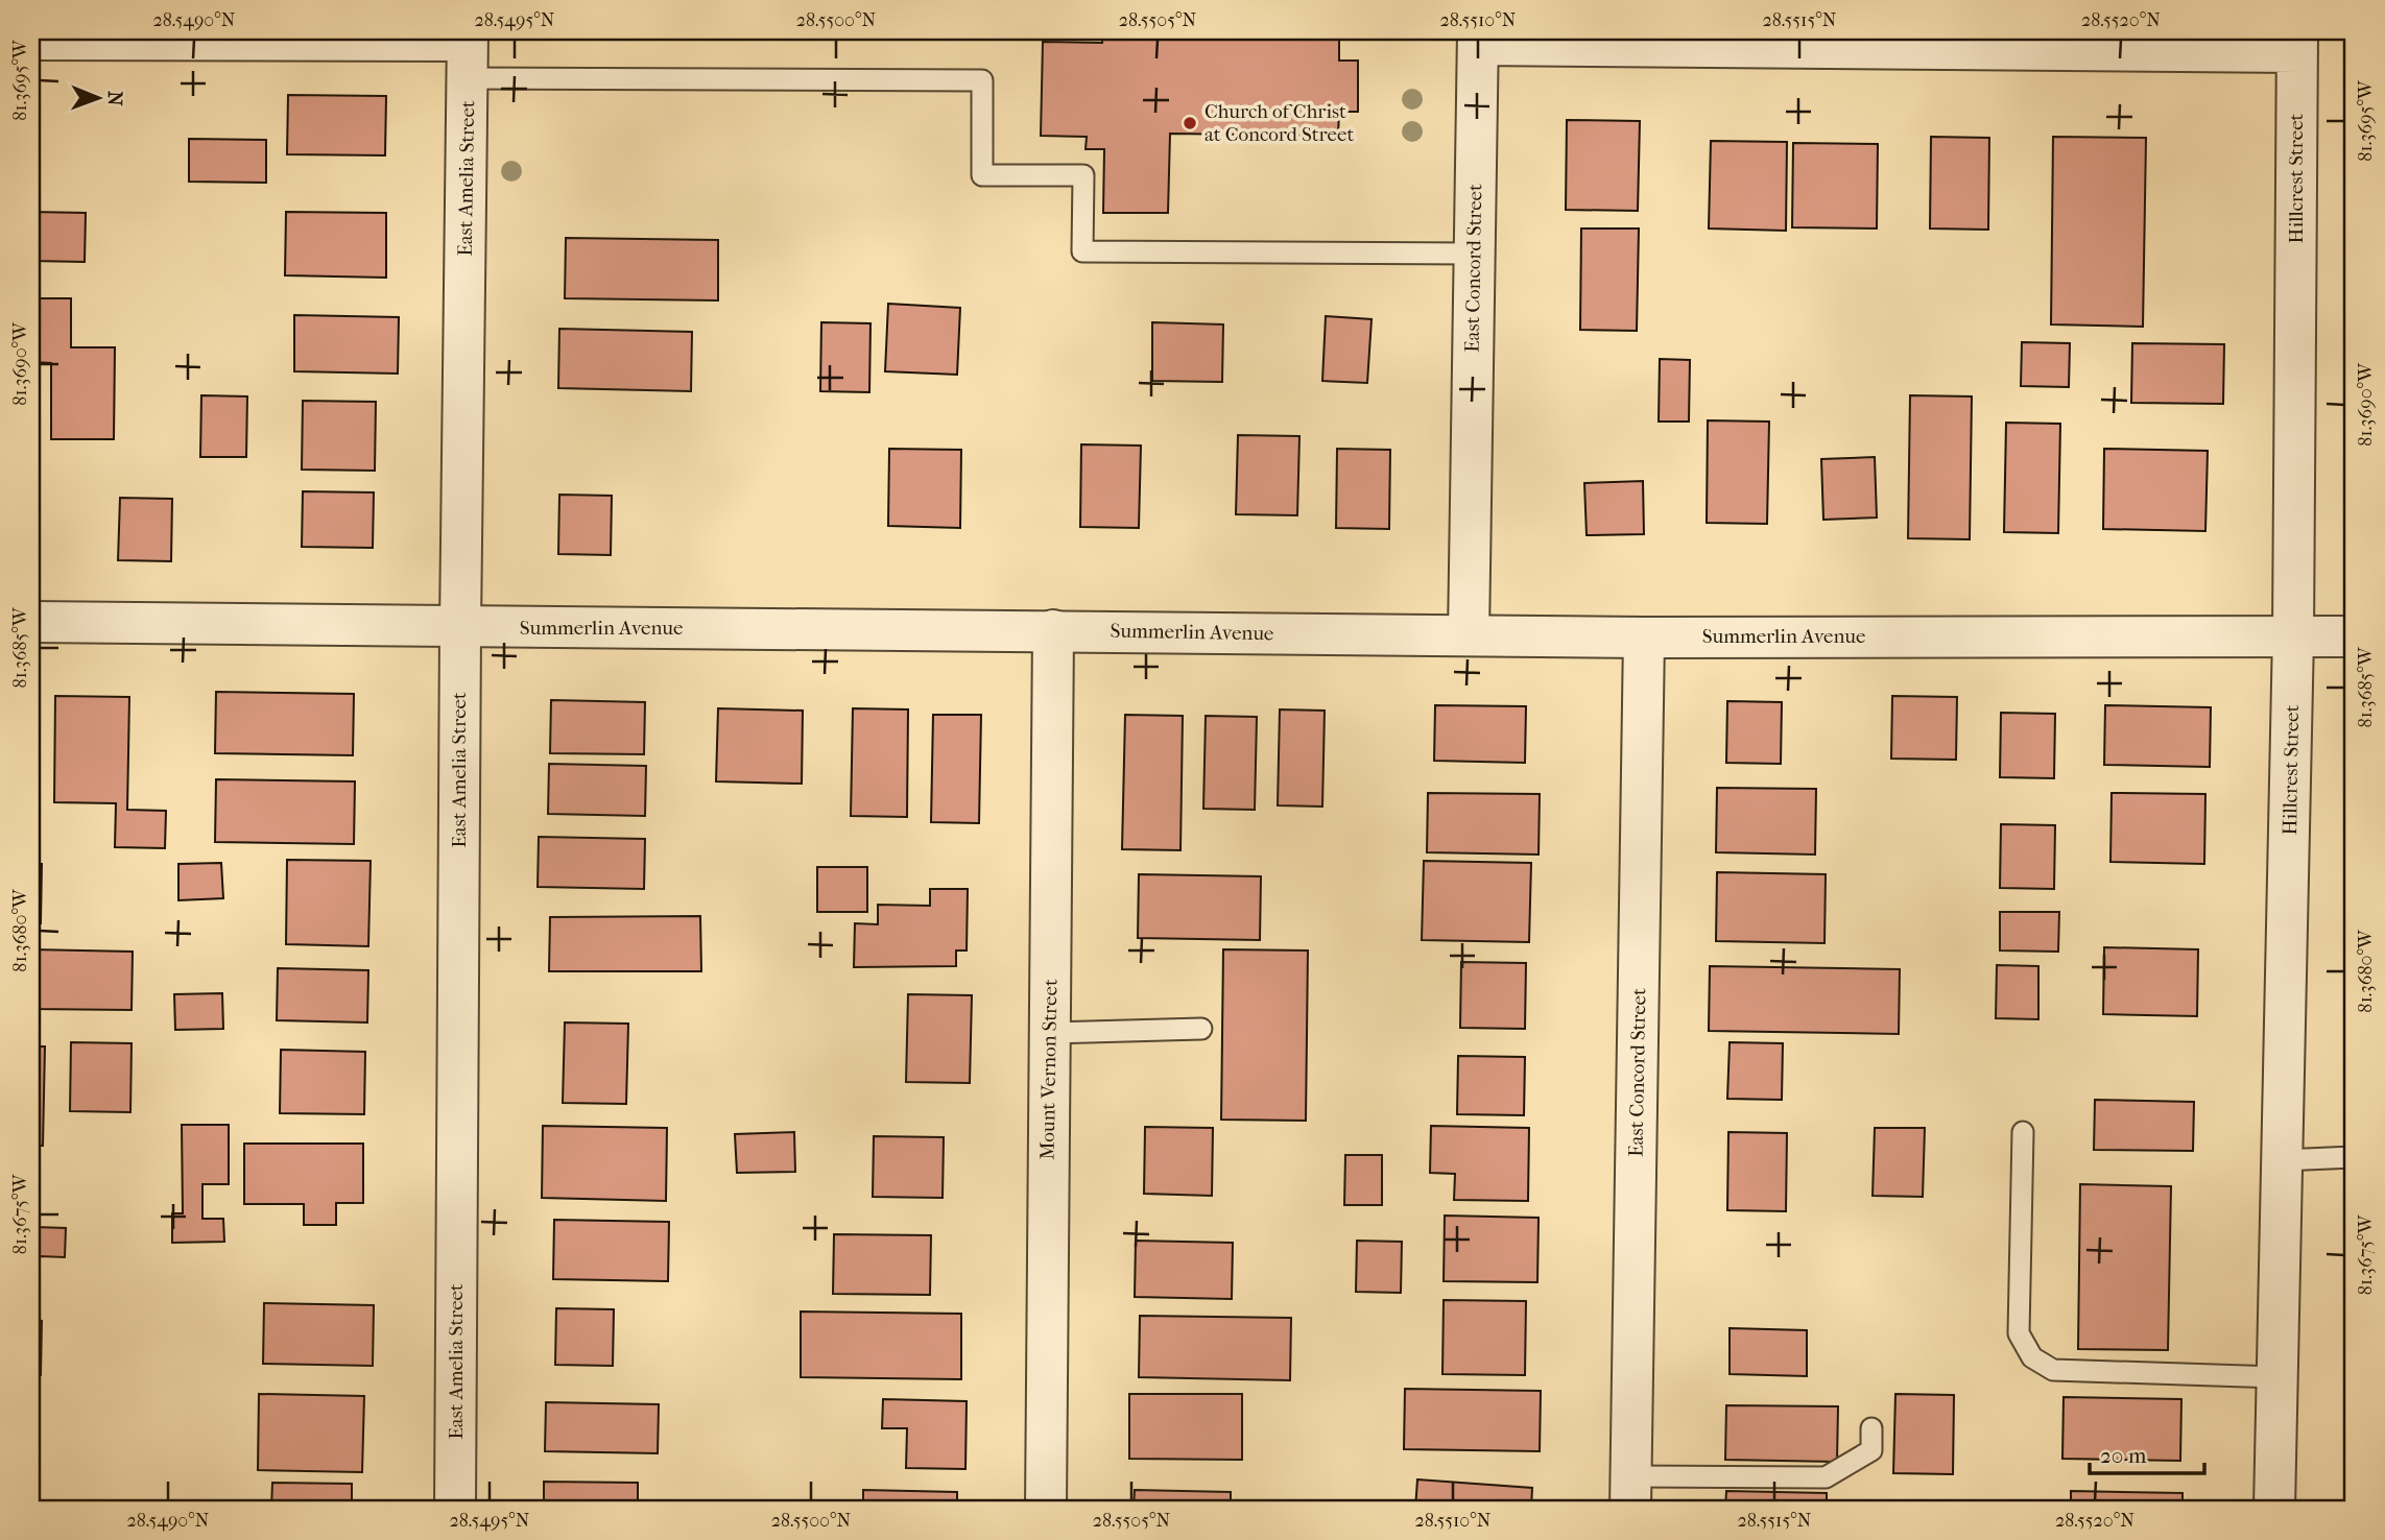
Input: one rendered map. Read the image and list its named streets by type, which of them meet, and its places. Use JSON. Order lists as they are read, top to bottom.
{
  "streets": {
    "street": [
      "East Amelia Street",
      "Hillcrest Street",
      "East Concord Street",
      "Summerlin Avenue",
      "Mount Vernon Street"
    ]
  },
  "crossings": [
    ["East Amelia Street", "Summerlin Avenue"],
    ["Hillcrest Street", "Summerlin Avenue"],
    ["East Concord Street", "Summerlin Avenue"],
    ["Summerlin Avenue", "Mount Vernon Street"]
  ],
  "places": ["Church of Christ at Concord Street"],
  "scale_bar": "20 m",
  "north": "right",
  "coordinates": [
    "28.5490°N",
    "28.5495°N",
    "28.5500°N",
    "28.5505°N",
    "28.5510°N",
    "28.5515°N",
    "28.5520°N",
    "81.3695°W",
    "81.3690°W",
    "81.3685°W",
    "81.3680°W",
    "81.3675°W"
  ]
}
